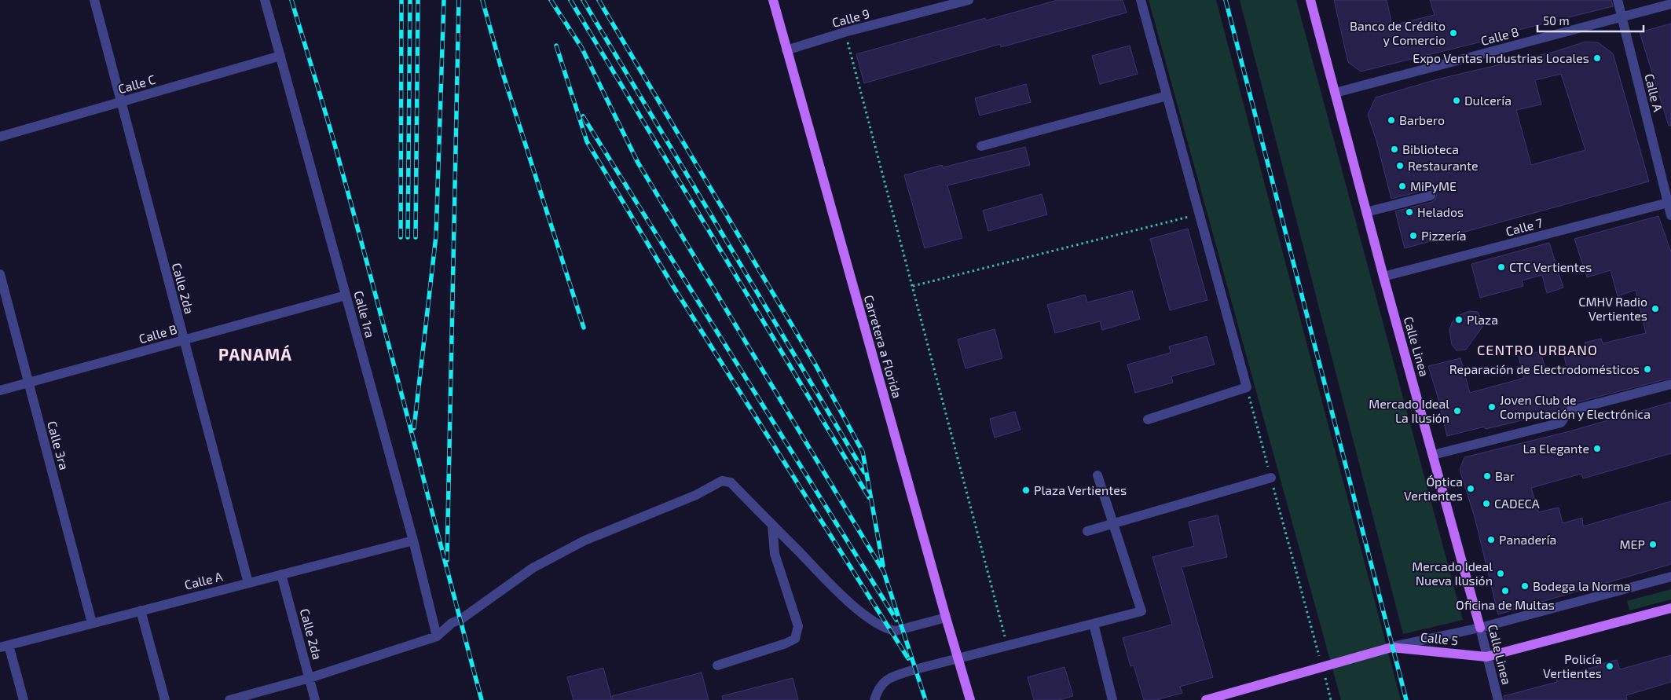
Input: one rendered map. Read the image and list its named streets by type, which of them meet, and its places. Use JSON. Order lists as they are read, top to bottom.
{
  "streets": {
    "main road": ["Carretera a Florida", "Calle Linea", "Calle 5"],
    "street": [
      "Calle 9",
      "Calle 8",
      "Calle C",
      "Calle A",
      "Calle 7",
      "Calle 2da",
      "Calle 1ra",
      "Calle B",
      "Calle 3ra"
    ]
  },
  "crossings": [
    ["Calle 9", "Carretera a Florida"],
    ["Calle 8", "Calle A"],
    ["Calle 8", "Calle Linea"],
    ["Calle C", "Calle 2da"],
    ["Calle C", "Calle 1ra"],
    ["Calle A", "Calle 7"],
    ["Calle A", "Calle 2da"],
    ["Calle A", "Calle 1ra"],
    ["Calle A", "Calle 3ra"],
    ["Calle 7", "Calle Linea"],
    ["Calle 2da", "Calle B"],
    ["Calle 1ra", "Calle B"],
    ["Calle B", "Calle 3ra"],
    ["Calle Linea", "Calle 5"]
  ],
  "districts": ["CENTRO URBANO", "PANAMÁ"],
  "places": [
    "Banco de Crédito y Comercio",
    "Expo Ventas Industrias Locales",
    "Dulcería",
    "Barbero",
    "Biblioteca",
    "Restaurante",
    "MiPyME",
    "Helados",
    "Pizzería",
    "CTC Vertientes",
    "CMHV Radio Vertientes",
    "Plaza",
    "Reparación de Electrodomésticos",
    "Joven Club de Computación y Electrónica",
    "Mercado Ideal La Ilusión",
    "La Elegante",
    "Bar",
    "Óptica Vertientes",
    "Plaza Vertientes",
    "CADECA",
    "Panadería",
    "MEP",
    "Mercado Ideal Nueva Ilusión",
    "Bodega la Norma",
    "Oficina de Multas",
    "Policía Vertientes"
  ],
  "scale_bar": "50 m"
}
